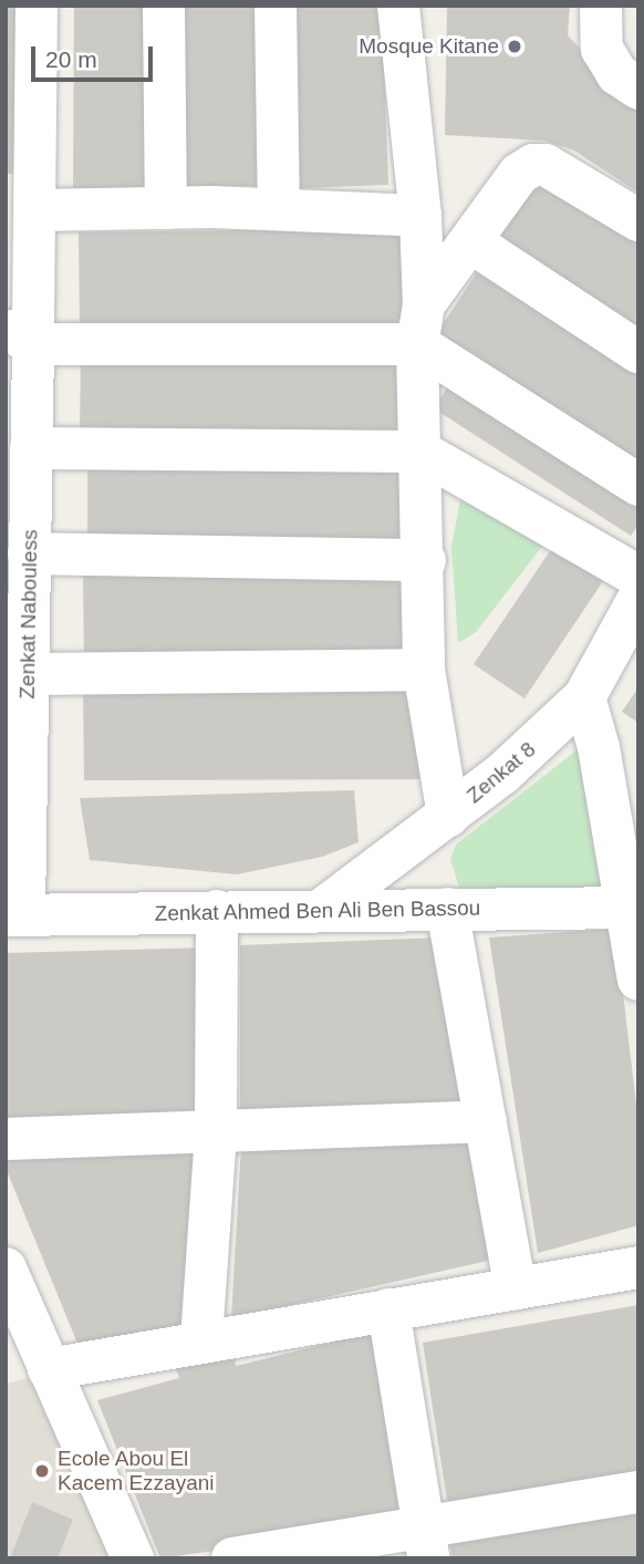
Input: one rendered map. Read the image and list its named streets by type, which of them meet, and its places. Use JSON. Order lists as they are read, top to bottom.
{
  "streets": {
    "street": ["Zenkat Nabouless", "Zenkat 8", "Zenkat Ahmed Ben Ali Ben Bassou"]
  },
  "crossings": [
    ["Zenkat Nabouless", "Zenkat Ahmed Ben Ali Ben Bassou"],
    ["Zenkat 8", "Zenkat Ahmed Ben Ali Ben Bassou"]
  ],
  "places": ["Mosque Kitane", "Ecole Abou El Kacem Ezzayani"],
  "scale_bar": "20 m"
}
